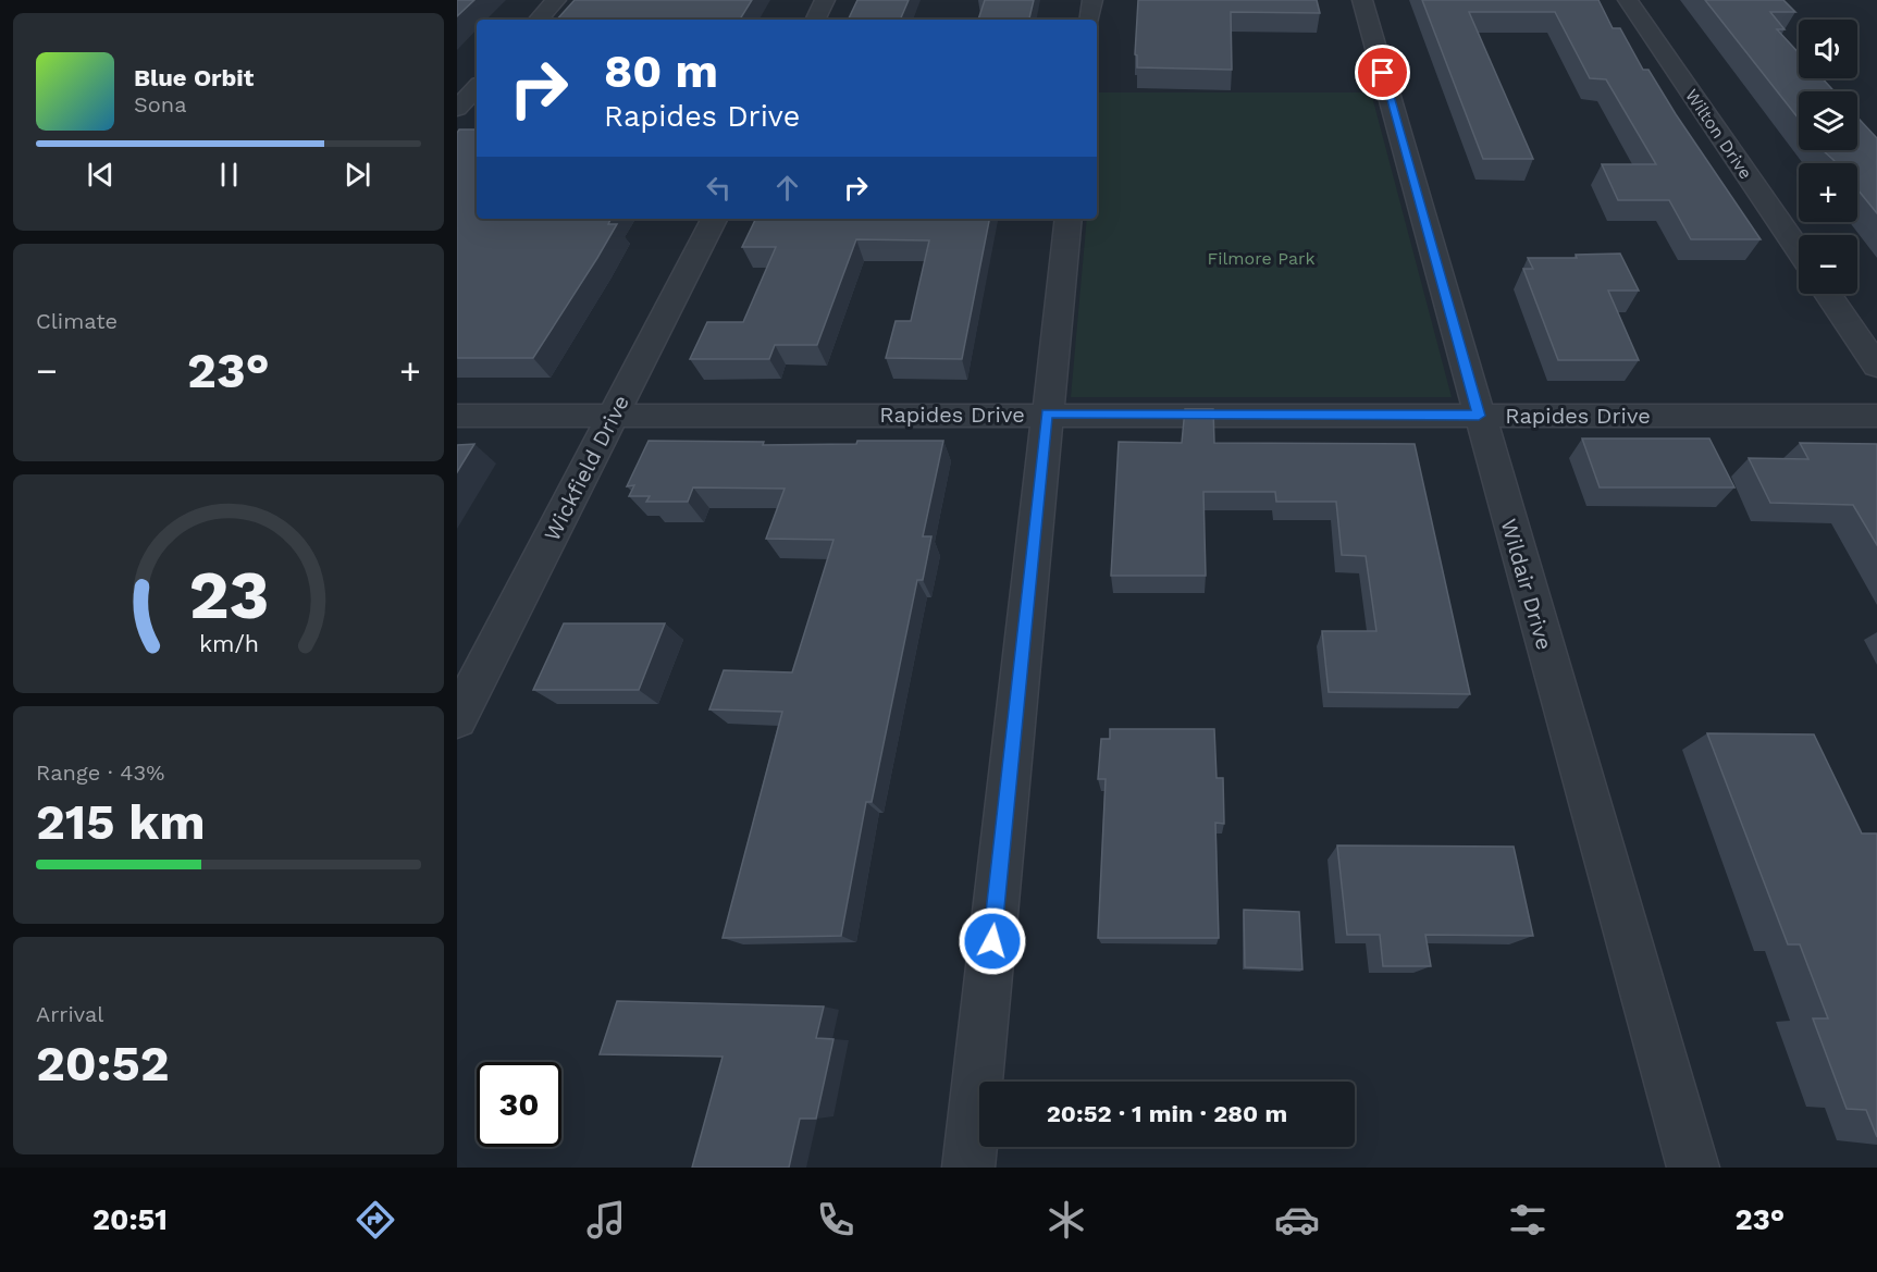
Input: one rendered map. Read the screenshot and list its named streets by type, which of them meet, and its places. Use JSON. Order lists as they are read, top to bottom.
{
  "streets": {
    "street": [
      "Wilton Drive",
      "Rapides Drive",
      "Wickfield Drive",
      "Wildair Drive"
    ]
  },
  "crossings": [
    ["Rapides Drive", "Wickfield Drive"],
    ["Rapides Drive", "Wildair Drive"]
  ],
  "parks": ["Filmore Park"],
  "page": {
    "map_buttons": ["+", "−"],
    "turn": ["80 m", "Rapides Drive"],
    "song": ["Blue Orbit", "Sona"],
    "tile": [
      "Climate",
      ["Range · 43%", "215 km"],
      ["Arrival", "20:52"]
    ],
    "heat": ["−", "23°", "+"],
    "limit": "30",
    "trip": "20:52 · 1 min · 280 m",
    "tabs": ["20:51", "23°"],
    "gauge": ["23", "km/h"]
  }
}
